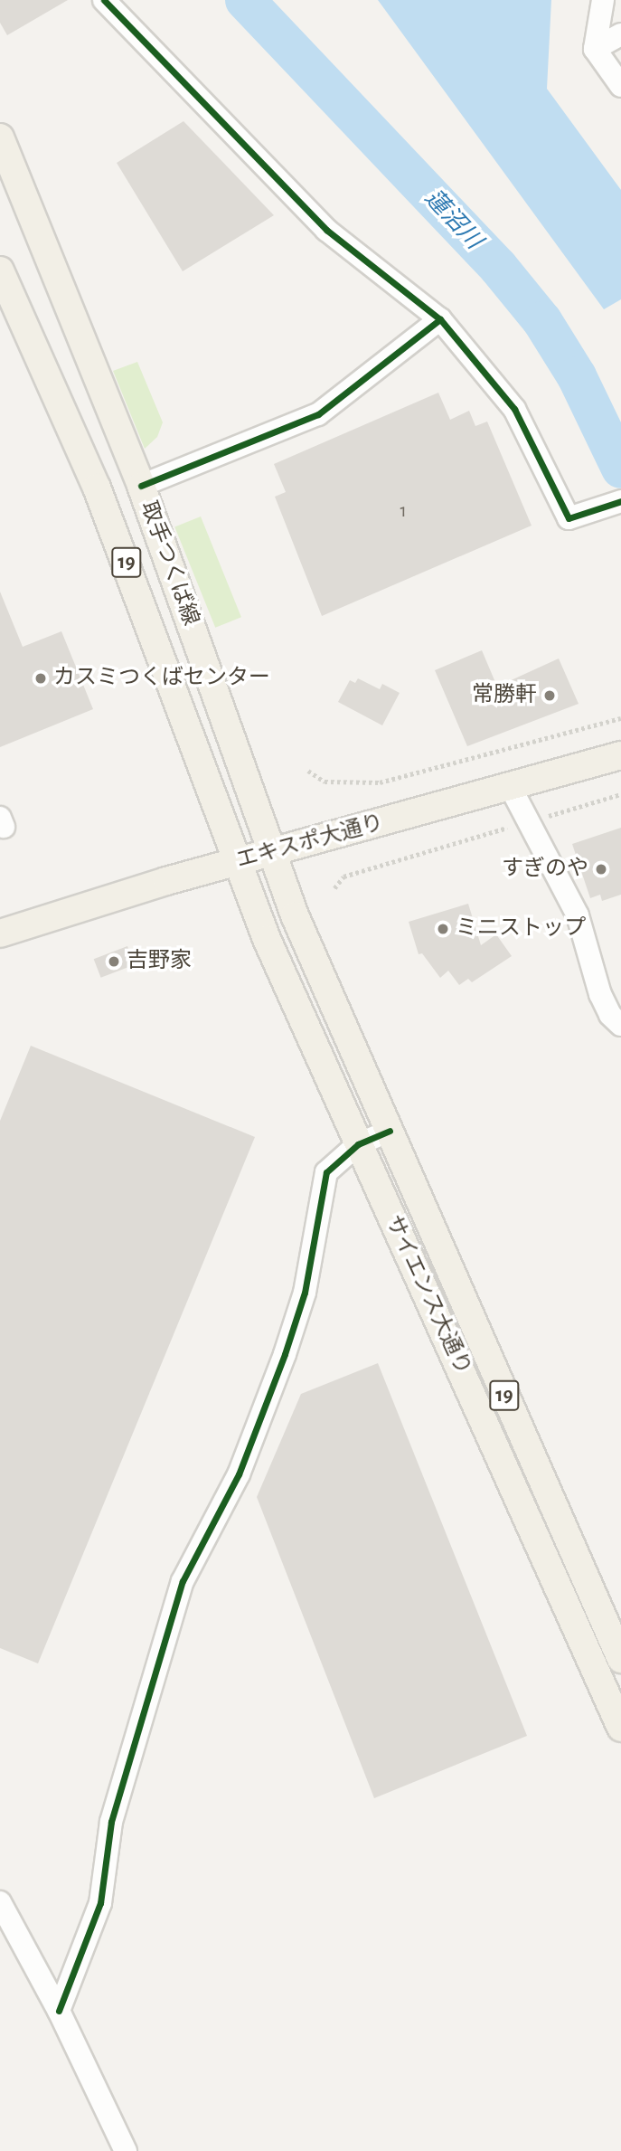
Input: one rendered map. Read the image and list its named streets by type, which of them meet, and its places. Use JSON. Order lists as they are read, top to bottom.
{
  "streets": {
    "main road": [
      "19",
      "取手つくば線",
      "エキスポ大通り",
      "サイエンス大通り"
    ]
  },
  "crossings": [
    ["取手つくば線", "エキスポ大通り"],
    ["取手つくば線", "サイエンス大通り"],
    ["エキスポ大通り", "サイエンス大通り"]
  ],
  "water": ["蓮沼川"],
  "places": [
    "カスミつくばセンター",
    "常勝軒",
    "すぎのや",
    "ミニストップ",
    "吉野家"
  ],
  "house_numbers": ["1"]
}
